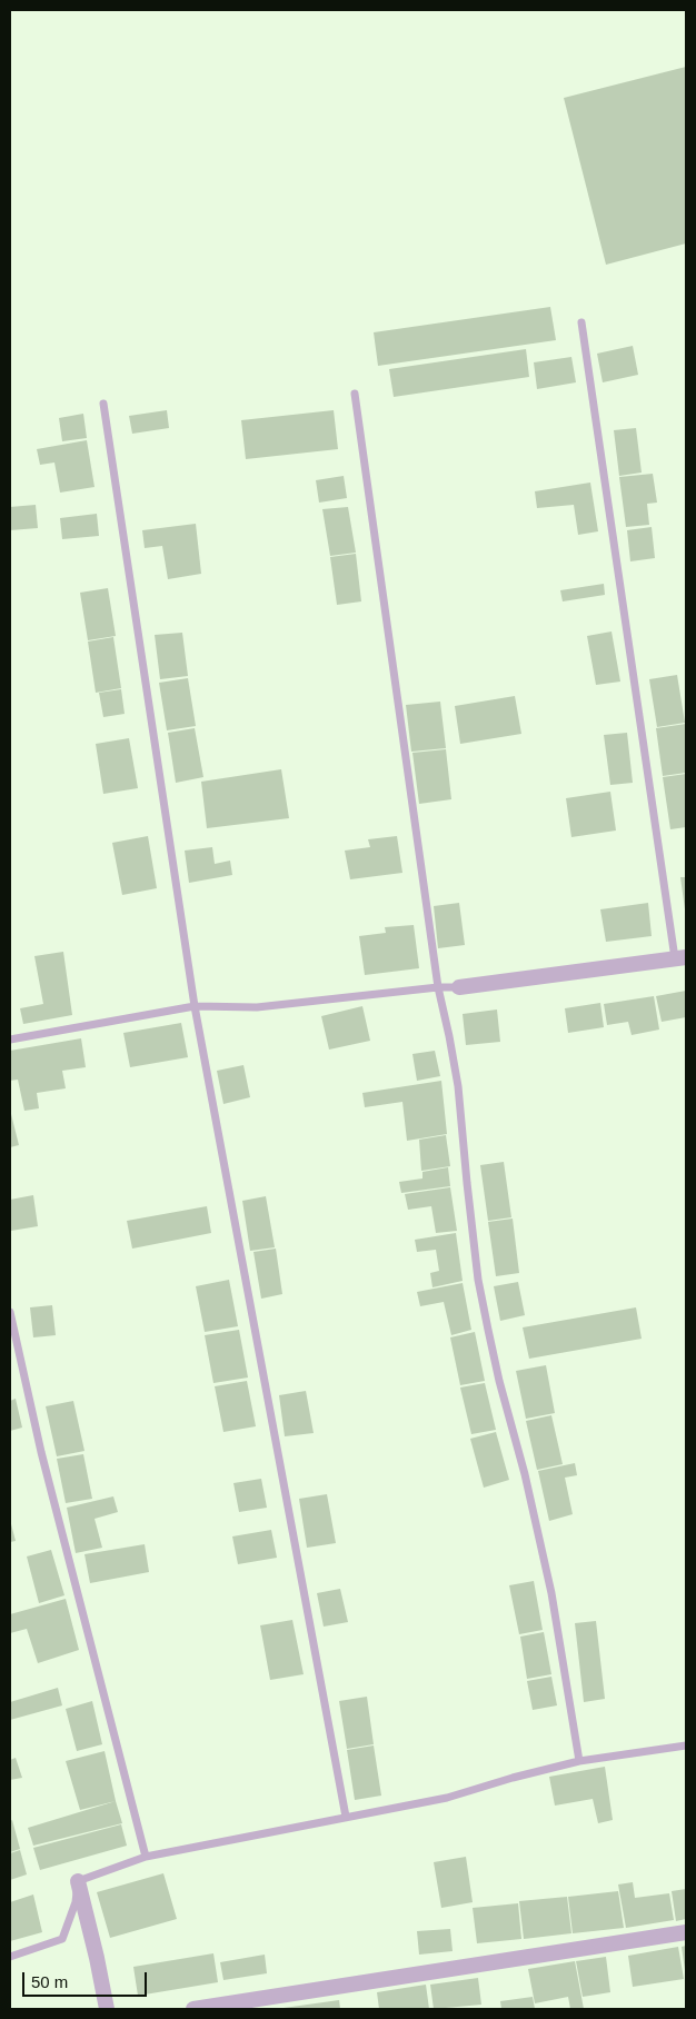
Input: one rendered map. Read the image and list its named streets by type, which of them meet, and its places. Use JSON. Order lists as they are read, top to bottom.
{
  "scale_bar": "50 m"
}
